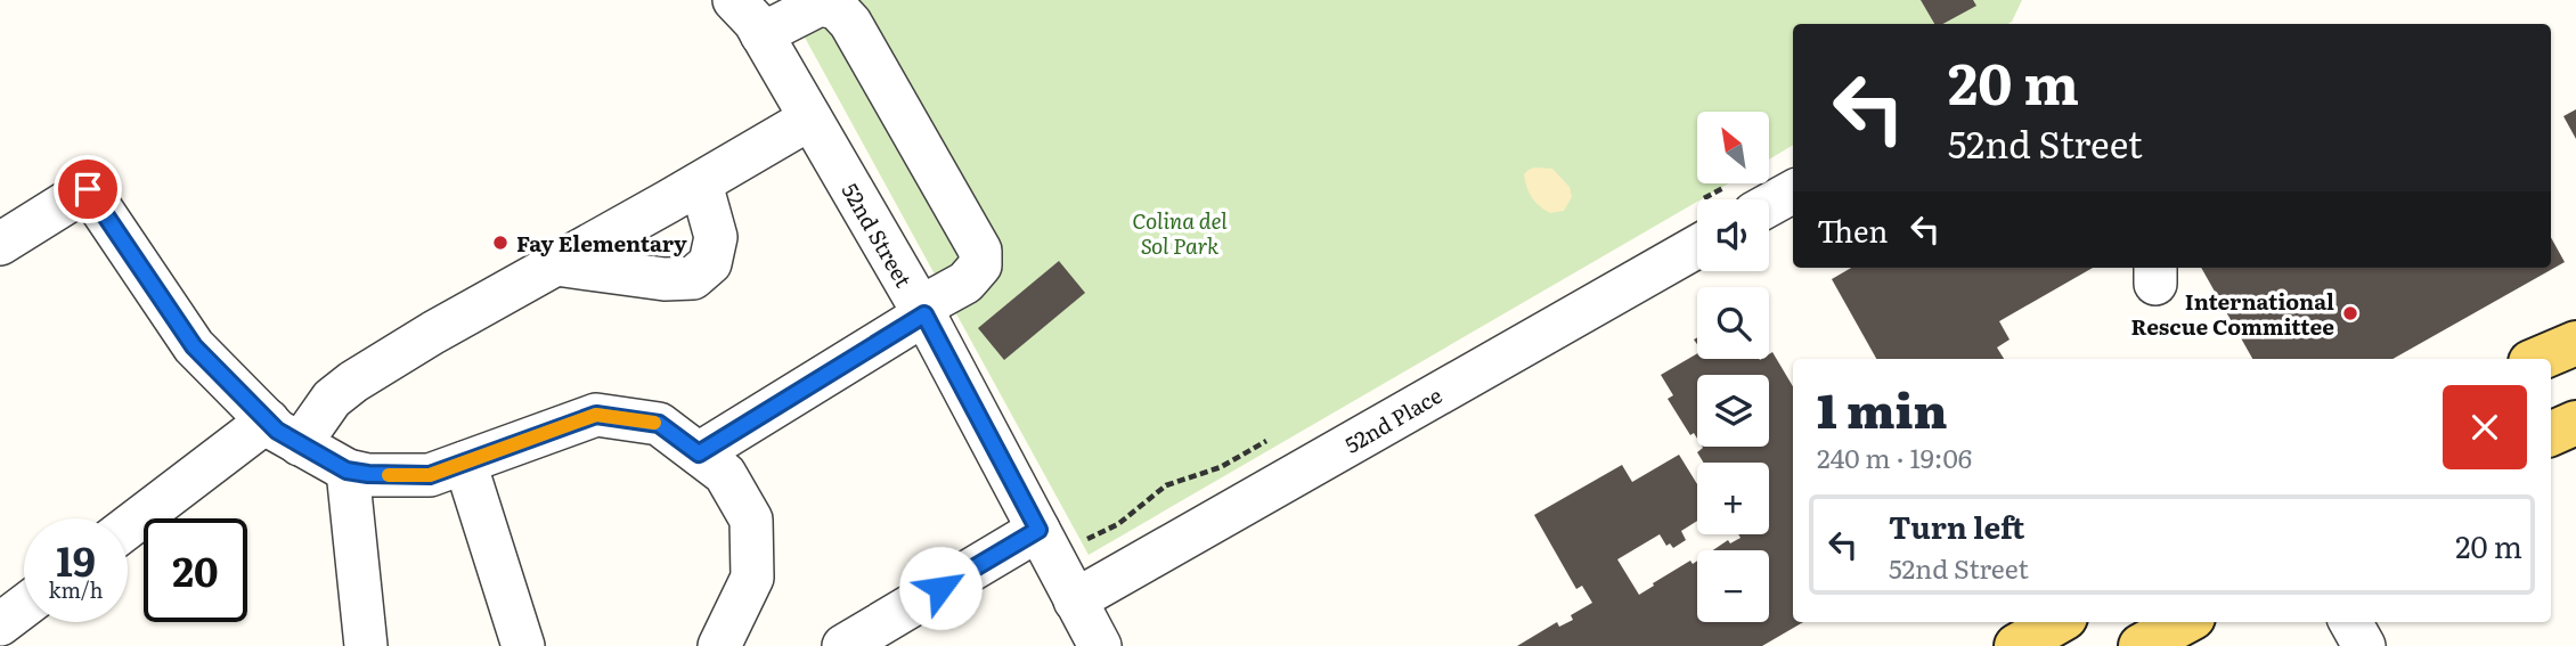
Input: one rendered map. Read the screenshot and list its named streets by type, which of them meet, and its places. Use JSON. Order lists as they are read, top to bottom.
{
  "streets": {
    "street": ["52nd Street", "52nd Place"]
  },
  "crossings": [
    ["52nd Street", "52nd Place"]
  ],
  "parks": ["Colina del Sol Park"],
  "places": ["Fay Elementary", "International Rescue Committee"],
  "north": "top left",
  "page": {
    "turn": ["20 m", "52nd Street"],
    "map_buttons": ["+", "−"],
    "then": "Then",
    "heading": ["1 min", "240 m · 19:06"],
    "list": [
      {
        "name": "Turn left",
        "note": "52nd Street",
        "value": "20 m"
      }
    ],
    "speed": "19 km/h",
    "limit": "20"
  }
}
